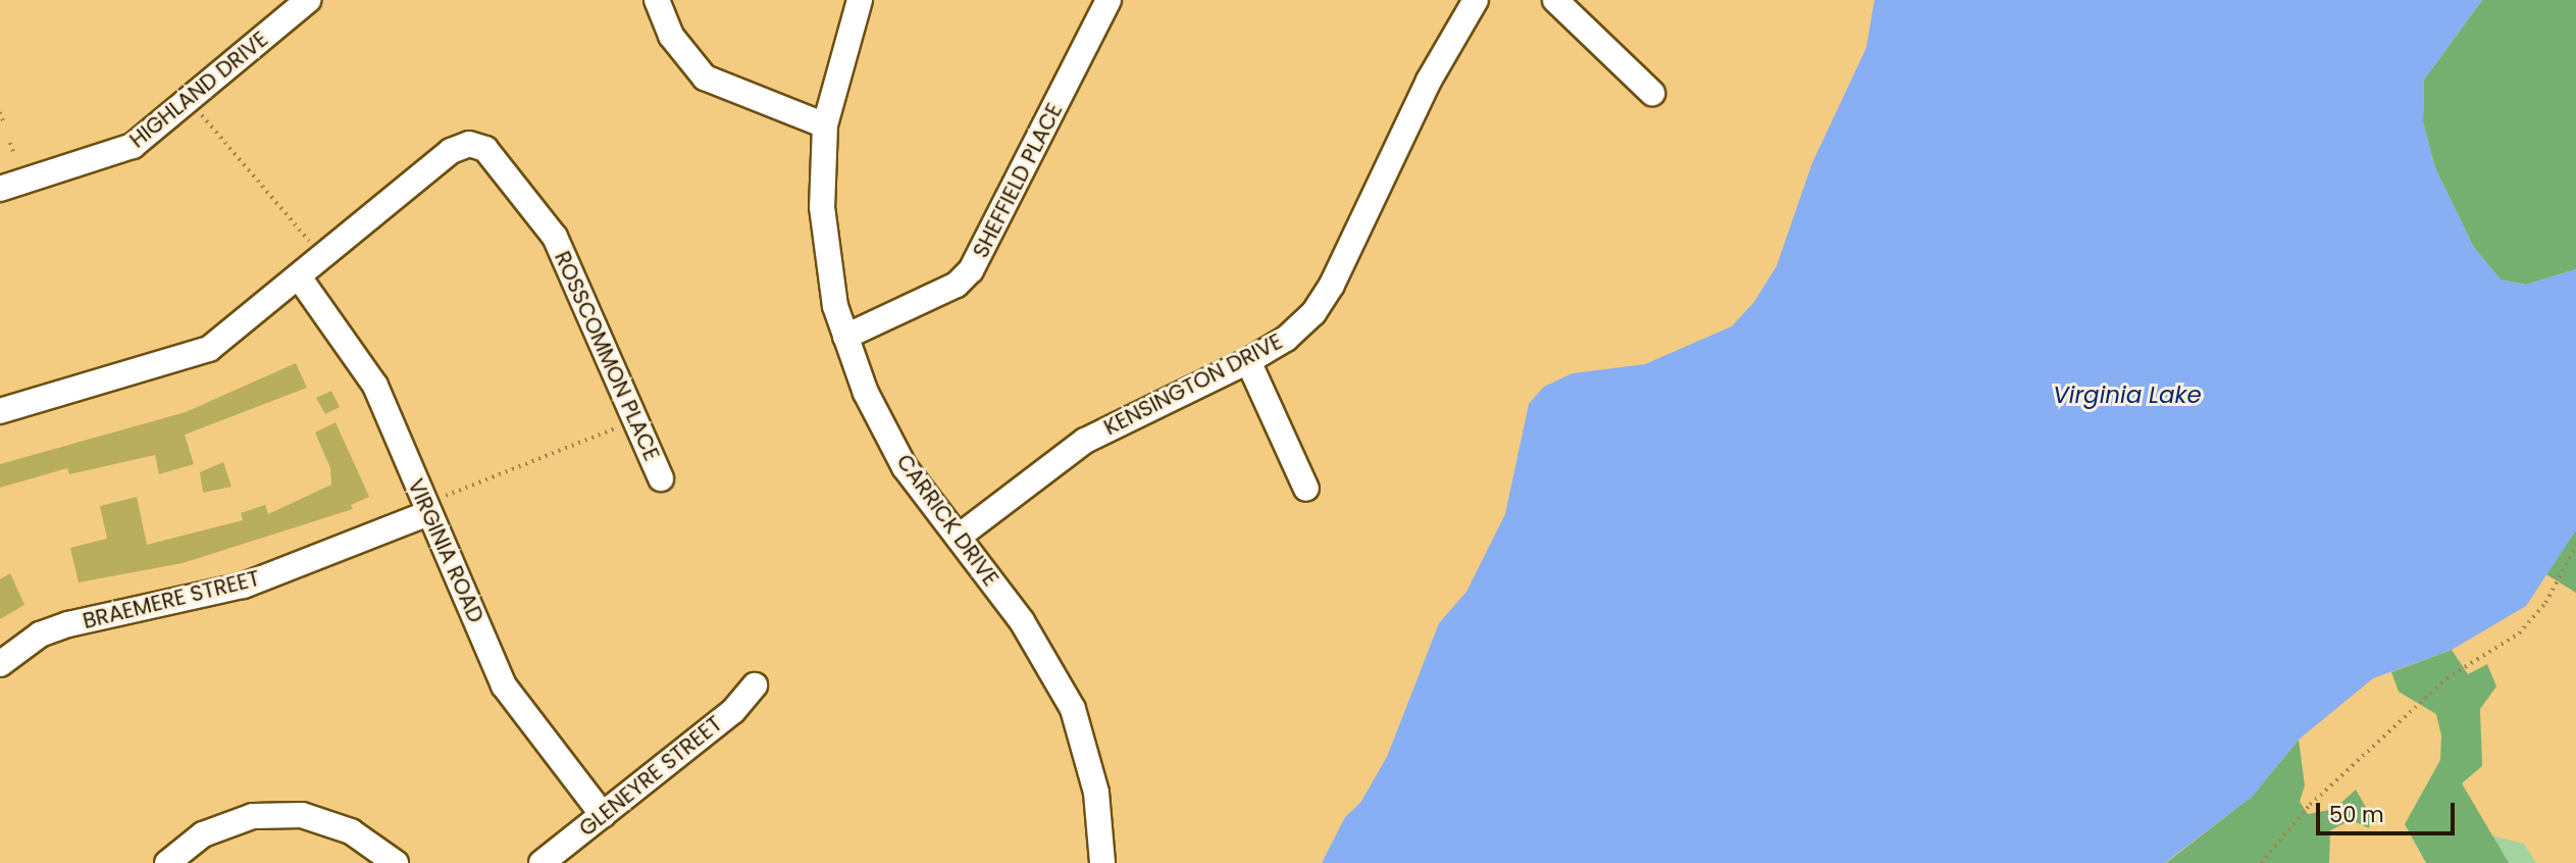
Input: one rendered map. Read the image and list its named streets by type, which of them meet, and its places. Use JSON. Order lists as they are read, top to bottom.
{
  "streets": {
    "street": [
      "HIGHLAND DRIVE",
      "SHEFFIELD PLACE",
      "ROSSCOMMON PLACE",
      "KENSINGTON DRIVE",
      "CARRICK DRIVE",
      "VIRGINIA ROAD",
      "BRAEMERE STREET",
      "GLENEYRE STREET"
    ]
  },
  "crossings": [
    ["SHEFFIELD PLACE", "CARRICK DRIVE"],
    ["ROSSCOMMON PLACE", "VIRGINIA ROAD"],
    ["KENSINGTON DRIVE", "CARRICK DRIVE"],
    ["VIRGINIA ROAD", "BRAEMERE STREET"],
    ["VIRGINIA ROAD", "GLENEYRE STREET"]
  ],
  "water": ["Virginia Lake"],
  "scale_bar": "50 m"
}
